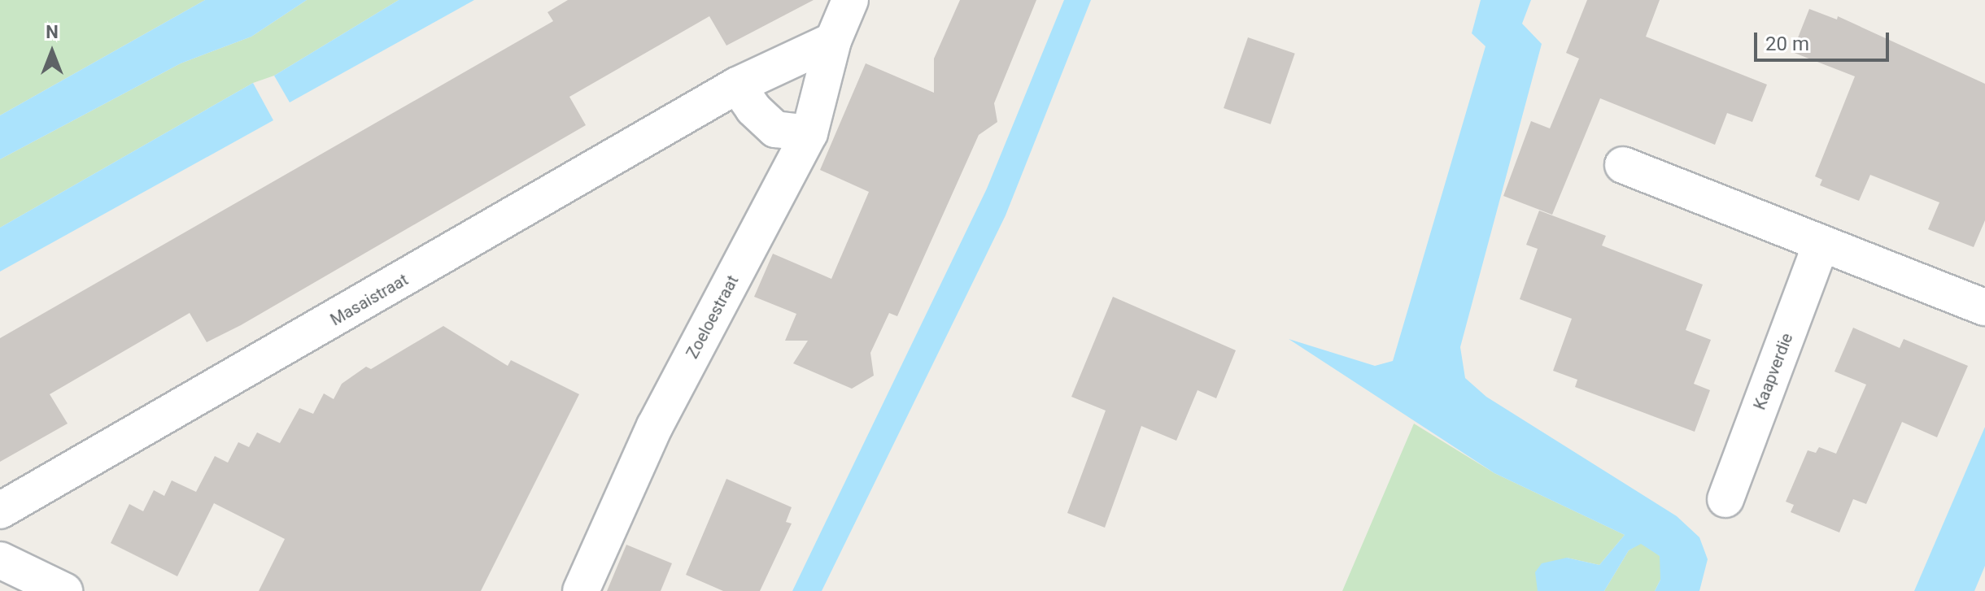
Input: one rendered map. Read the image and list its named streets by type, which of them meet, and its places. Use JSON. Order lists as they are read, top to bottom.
{
  "streets": {
    "street": ["Masaistraat", "Zoeloestraat", "Kaapverdie"]
  },
  "crossings": [
    ["Masaistraat", "Zoeloestraat"]
  ],
  "scale_bar": "20 m",
  "north": "top"
}
